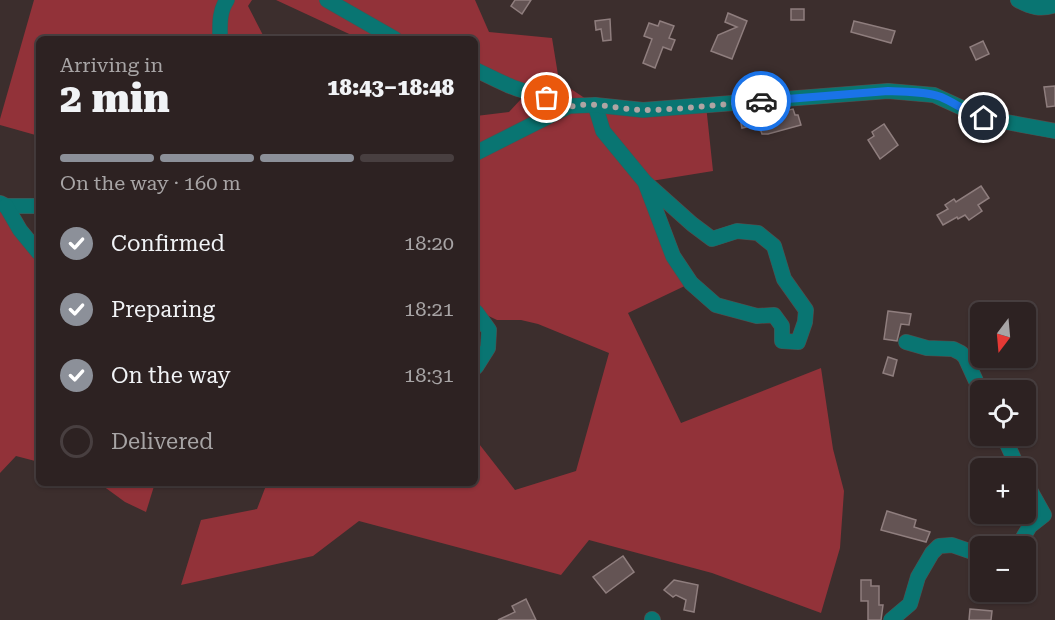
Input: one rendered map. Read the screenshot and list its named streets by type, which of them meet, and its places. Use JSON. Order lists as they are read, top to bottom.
{
  "north": "bottom",
  "page": {
    "heading": ["2 min", "Arriving in", "18:43–18:48"],
    "bar": "On the way · 160 m",
    "list": [
      ["Confirmed", "18:20"],
      ["Preparing", "18:21"],
      ["On the way", "18:31"],
      "Delivered"
    ],
    "map_buttons": ["+", "−"]
  }
}
